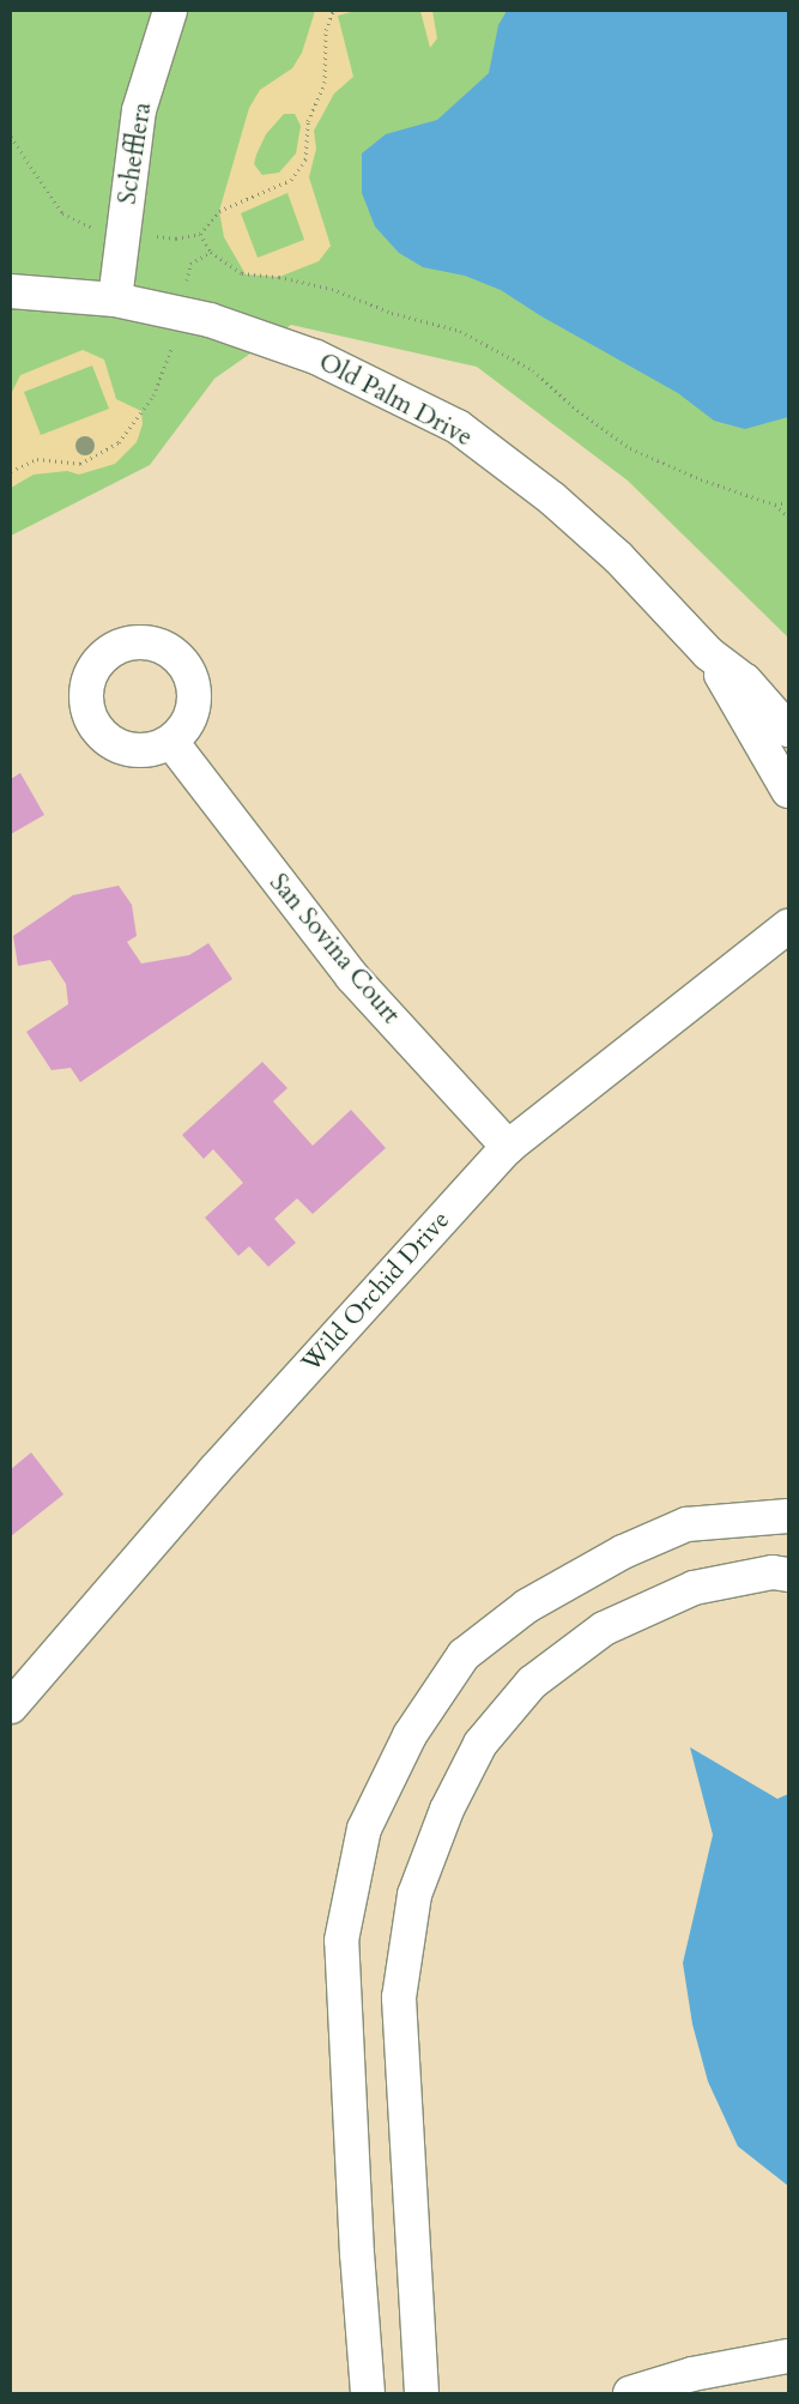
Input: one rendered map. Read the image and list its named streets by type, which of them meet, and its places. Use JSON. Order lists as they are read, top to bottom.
{
  "streets": {
    "main road": [
      "Schefflera",
      "Old Palm Drive",
      "San Sovina Court",
      "Wild Orchid Drive"
    ]
  },
  "crossings": [
    ["Schefflera", "Old Palm Drive"],
    ["San Sovina Court", "Wild Orchid Drive"]
  ]
}
